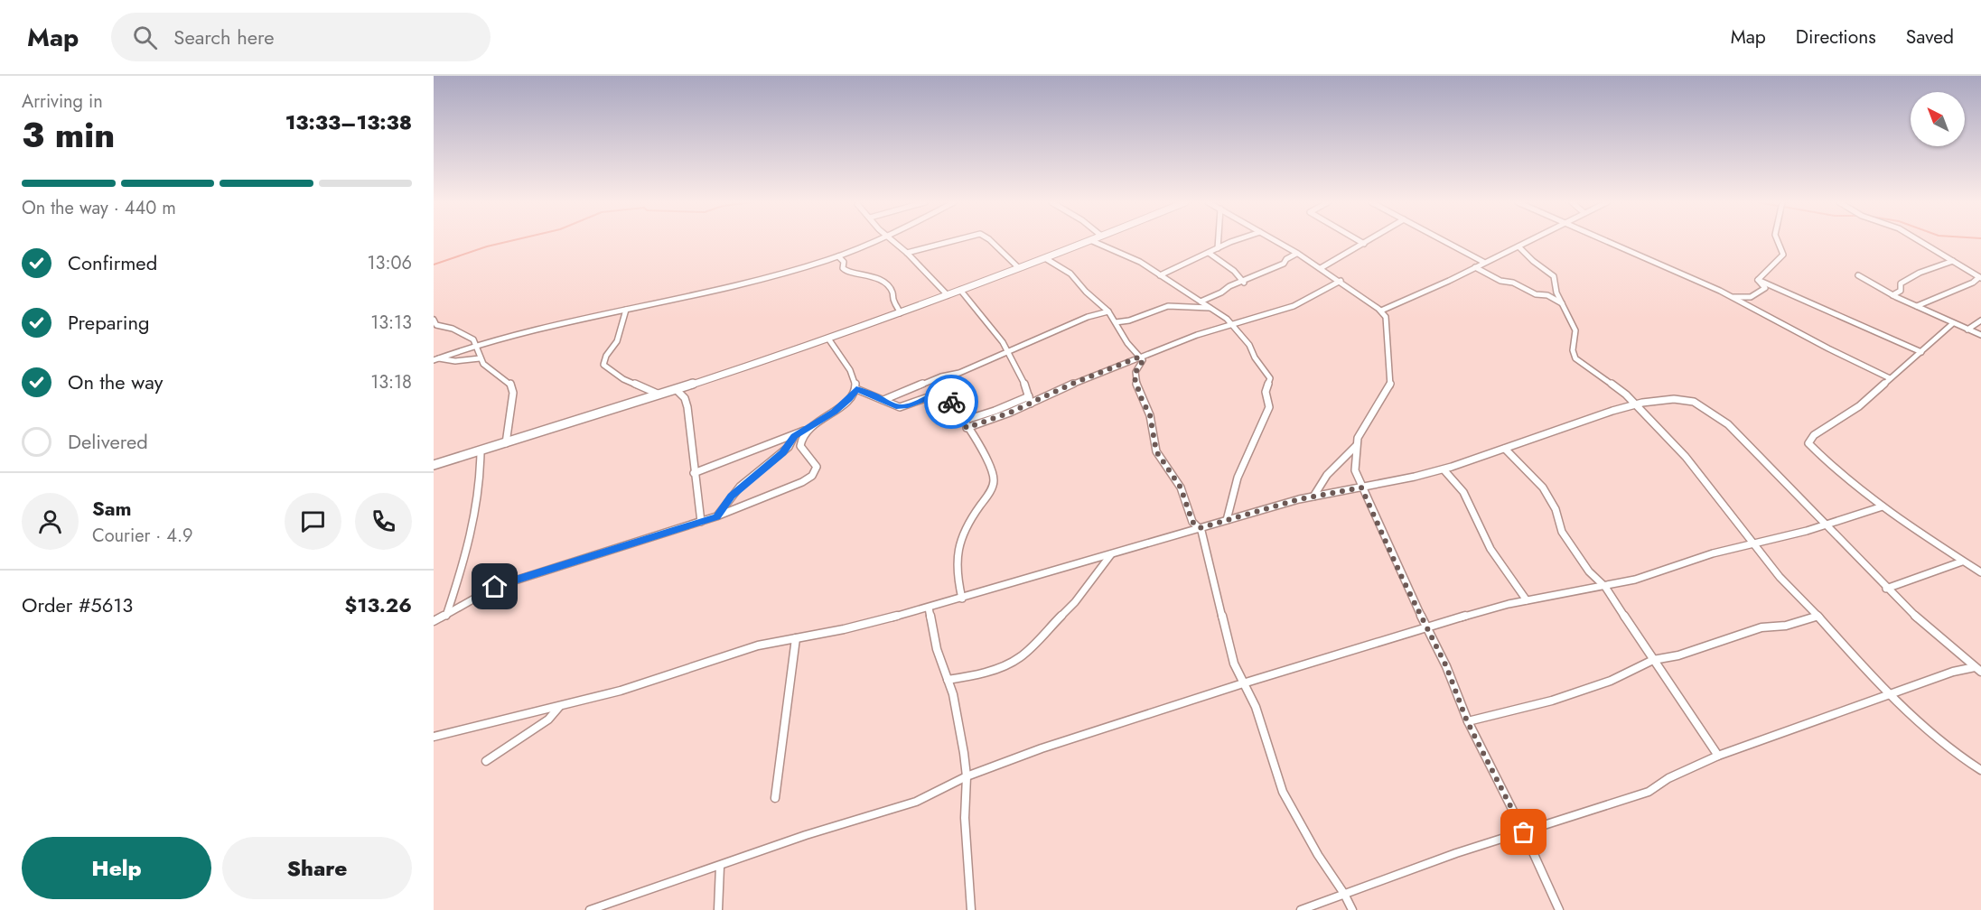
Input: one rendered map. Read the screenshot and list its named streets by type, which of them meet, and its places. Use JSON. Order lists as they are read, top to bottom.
{
  "north": "top left",
  "page": {
    "header": "Map",
    "search": "Search here",
    "nav": ["Map", "Directions", "Saved"],
    "heading": ["3 min", "Arriving in", "13:33–13:38"],
    "panel": [
      "Sam",
      "Courier · 4.9",
      "Order #5613",
      "$13.26"
    ],
    "bar": "On the way · 440 m",
    "list": [
      ["Confirmed", "13:06"],
      ["Preparing", "13:13"],
      ["On the way", "13:18"],
      "Delivered"
    ],
    "buttons": ["Help", "Share"]
  }
}
